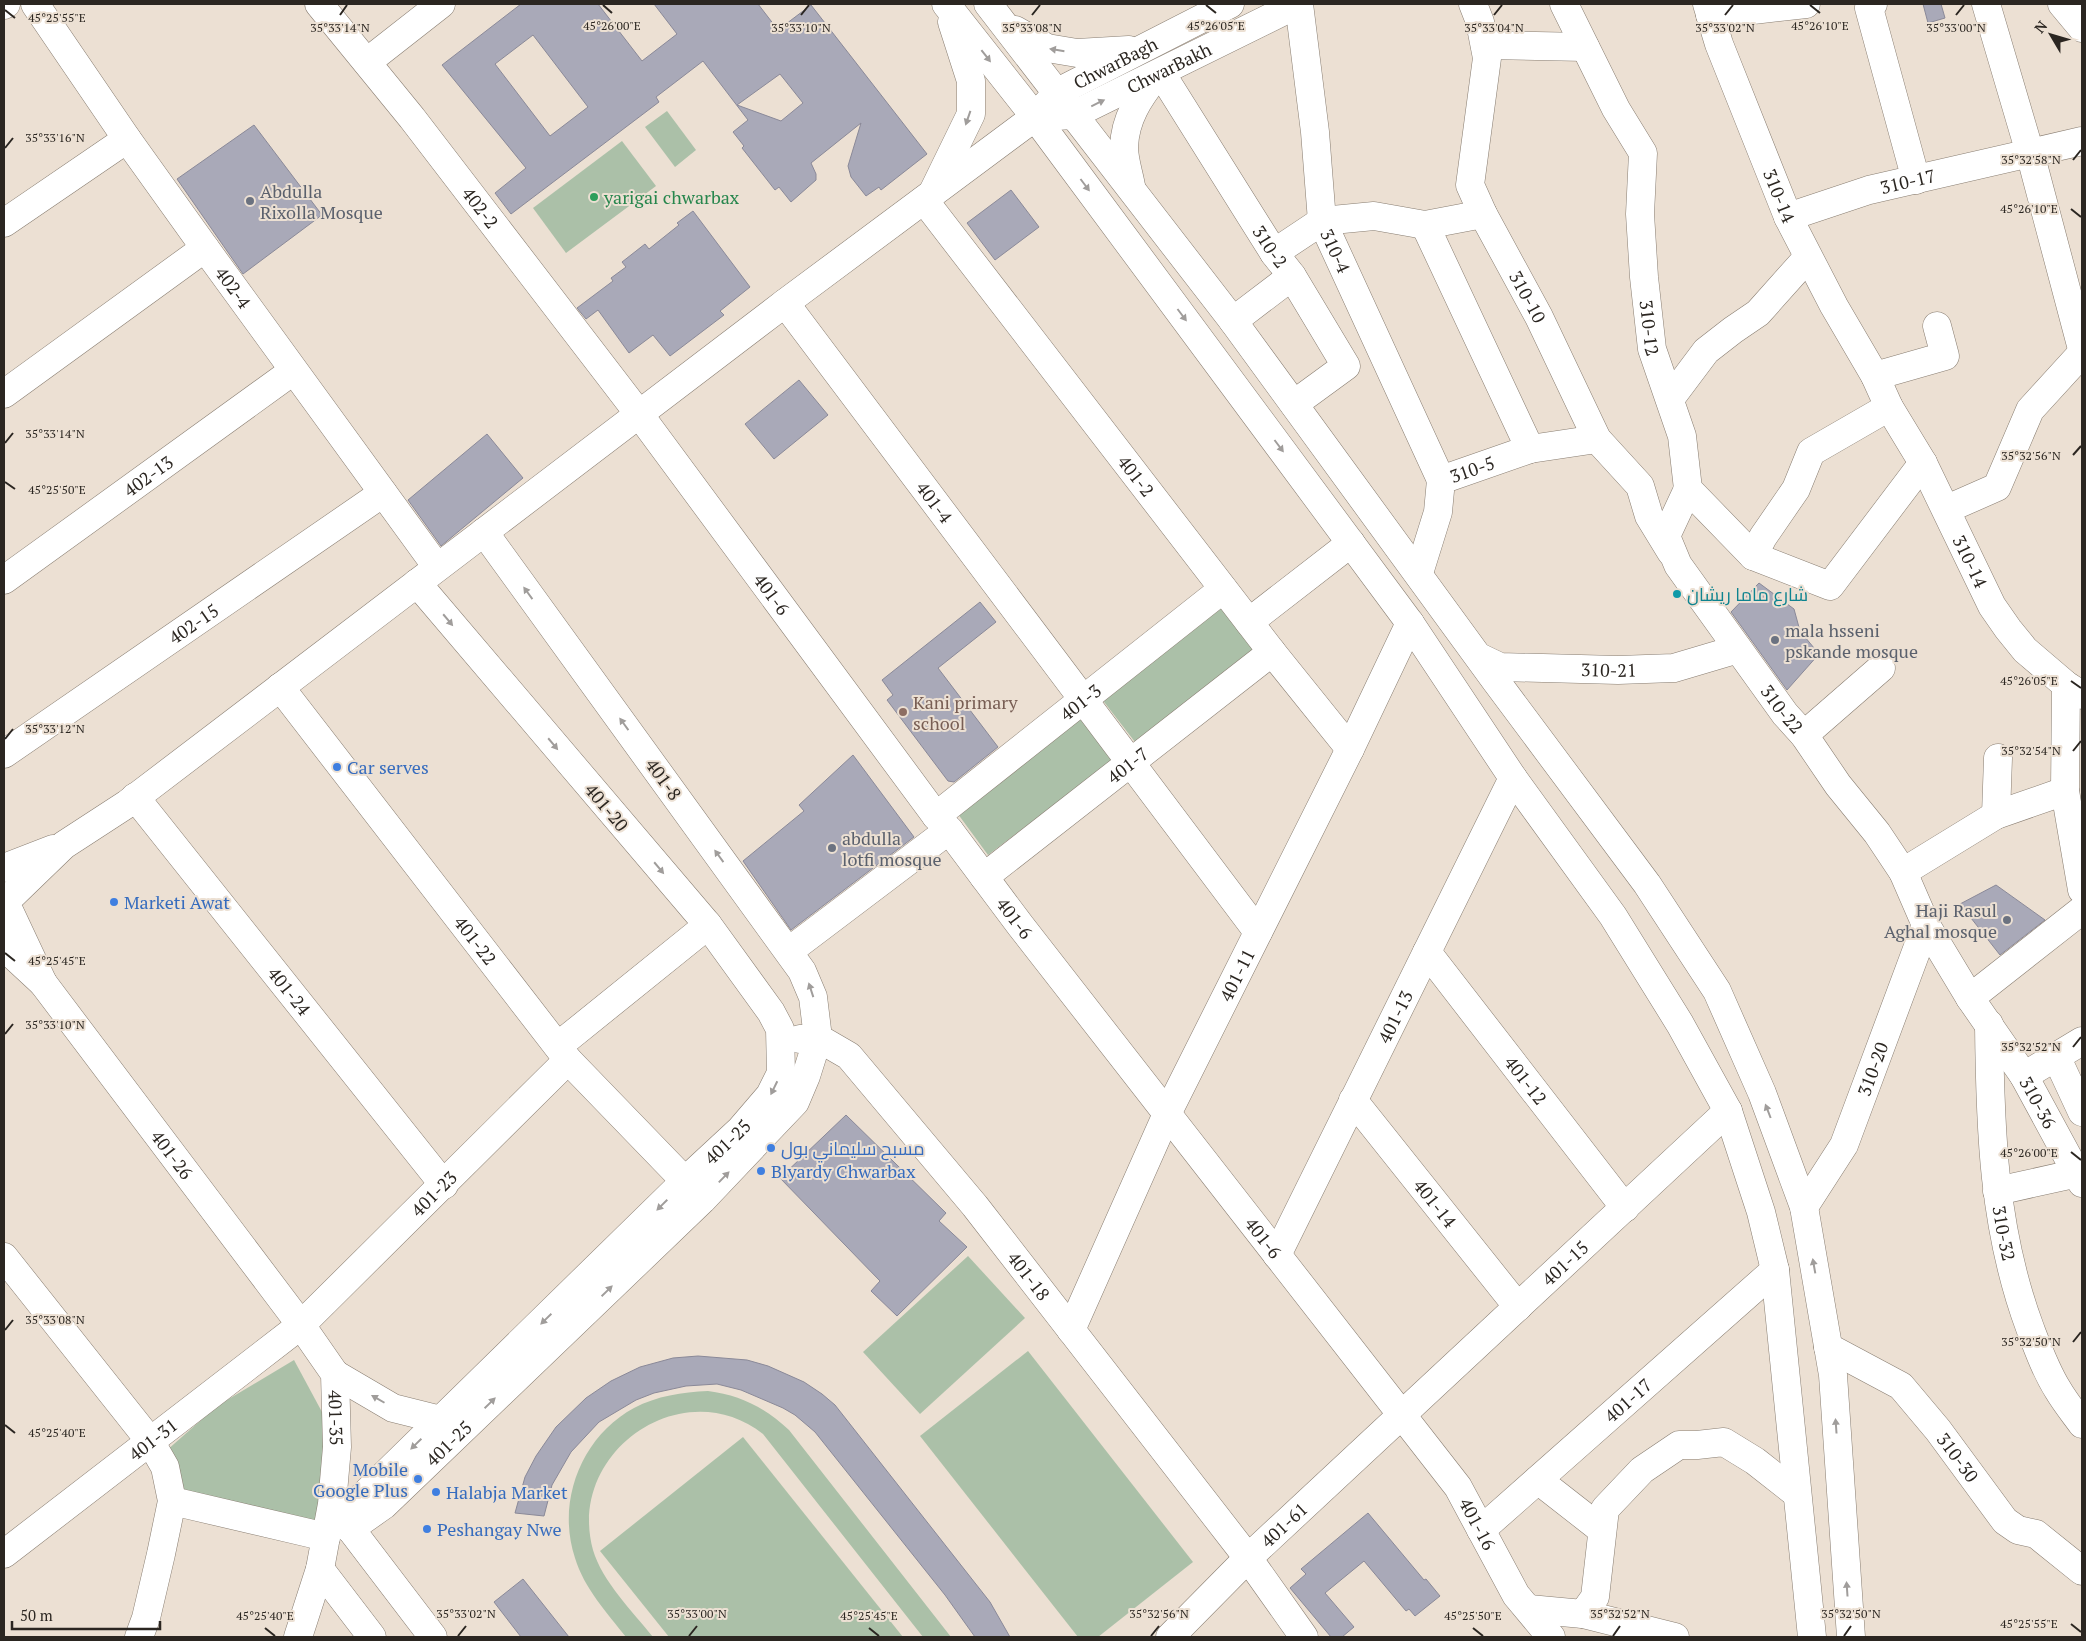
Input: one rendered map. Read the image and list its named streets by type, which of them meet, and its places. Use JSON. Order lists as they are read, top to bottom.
{
  "streets": {
    "street": [
      "ChwarBagh",
      "ChwarBakh",
      "310-17",
      "310-14",
      "402-2",
      "310-2",
      "310-4",
      "402-4",
      "310-10",
      "310-12",
      "310-5",
      "401-2",
      "402-13",
      "401-4",
      "401-6",
      "402-15",
      "310-21",
      "401-3",
      "310-22",
      "401-7",
      "401-8",
      "401-20",
      "401-22",
      "401-11",
      "401-24",
      "401-13",
      "310-20",
      "401-12",
      "310-36",
      "401-25",
      "401-26",
      "401-23",
      "401-14",
      "310-32",
      "401-15",
      "401-18",
      "401-17",
      "401-35",
      "401-31",
      "310-30",
      "401-61",
      "401-16"
    ]
  },
  "crossings": [
    ["ChwarBagh", "ChwarBakh"],
    ["ChwarBagh", "402-2"],
    ["ChwarBagh", "402-4"],
    ["ChwarBagh", "401-2"],
    ["ChwarBagh", "401-4"],
    ["ChwarBagh", "401-6"],
    ["ChwarBagh", "401-8"],
    ["ChwarBagh", "401-20"],
    ["ChwarBagh", "401-22"],
    ["ChwarBagh", "401-24"],
    ["ChwarBakh", "310-2"],
    ["ChwarBakh", "310-4"],
    ["310-17", "310-14"],
    ["402-2", "401-6"],
    ["310-4", "310-5"],
    ["402-4", "402-13"],
    ["402-4", "402-15"],
    ["402-4", "401-20"],
    ["310-10", "310-5"],
    ["310-10", "310-22"],
    ["310-12", "310-22"],
    ["401-2", "401-3"],
    ["401-2", "401-7"],
    ["401-2", "401-11"],
    ["401-4", "401-3"],
    ["401-4", "401-7"],
    ["401-4", "401-11"],
    ["401-6", "401-3"],
    ["401-6", "401-7"],
    ["401-6", "401-11"],
    ["401-6", "401-13"],
    ["401-6", "401-15"],
    ["401-6", "401-61"],
    ["401-6", "401-16"],
    ["310-21", "310-22"],
    ["401-3", "401-8"],
    ["310-22", "310-20"],
    ["310-22", "310-36"],
    ["401-8", "401-25"],
    ["401-8", "401-18"],
    ["401-20", "401-25"],
    ["401-20", "401-23"],
    ["401-22", "401-25"],
    ["401-22", "401-23"],
    ["401-11", "401-18"],
    ["401-24", "401-23"],
    ["401-13", "401-12"],
    ["401-13", "401-14"],
    ["310-20", "310-36"],
    ["401-12", "401-15"],
    ["310-36", "310-32"],
    ["401-25", "401-18"],
    ["401-25", "401-35"],
    ["401-26", "401-23"],
    ["401-26", "401-35"],
    ["401-26", "401-31"],
    ["401-23", "401-35"],
    ["401-23", "401-31"],
    ["401-14", "401-15"],
    ["401-15", "401-61"],
    ["401-15", "401-16"],
    ["401-18", "401-61"],
    ["401-17", "401-16"],
    ["401-35", "401-31"],
    ["401-61", "401-16"]
  ],
  "one_way": ["401-8", "401-20"],
  "places": [
    "yarigai chwarbax",
    "Abdulla Rixolla Mosque",
    "شارع ماما ريشان",
    "mala hsseni pskande mosque",
    "Kani primary school",
    "Car serves",
    "abdulla lotfi mosque",
    "Marketi Awat",
    "Haji Rasul Aghal mosque",
    "مسبح سلیماني بول",
    "Blyardy Chwarbax",
    "Mobile Google Plus",
    "Halabja Market",
    "Peshangay Nwe"
  ],
  "scale_bar": "50 m",
  "north": "top left",
  "coordinates": [
    "45°25'55\"E",
    "45°26'00\"E",
    "45°26'05\"E",
    "45°26'10\"E",
    "35°33'14\"N",
    "35°33'10\"N",
    "35°33'08\"N",
    "35°33'04\"N",
    "35°33'02\"N",
    "35°33'00\"N",
    "35°33'16\"N",
    "35°32'58\"N",
    "35°32'56\"N",
    "45°25'50\"E",
    "35°33'12\"N",
    "35°32'54\"N",
    "45°25'45\"E",
    "35°32'52\"N",
    "35°32'50\"N",
    "45°25'40\"E"
  ]
}
